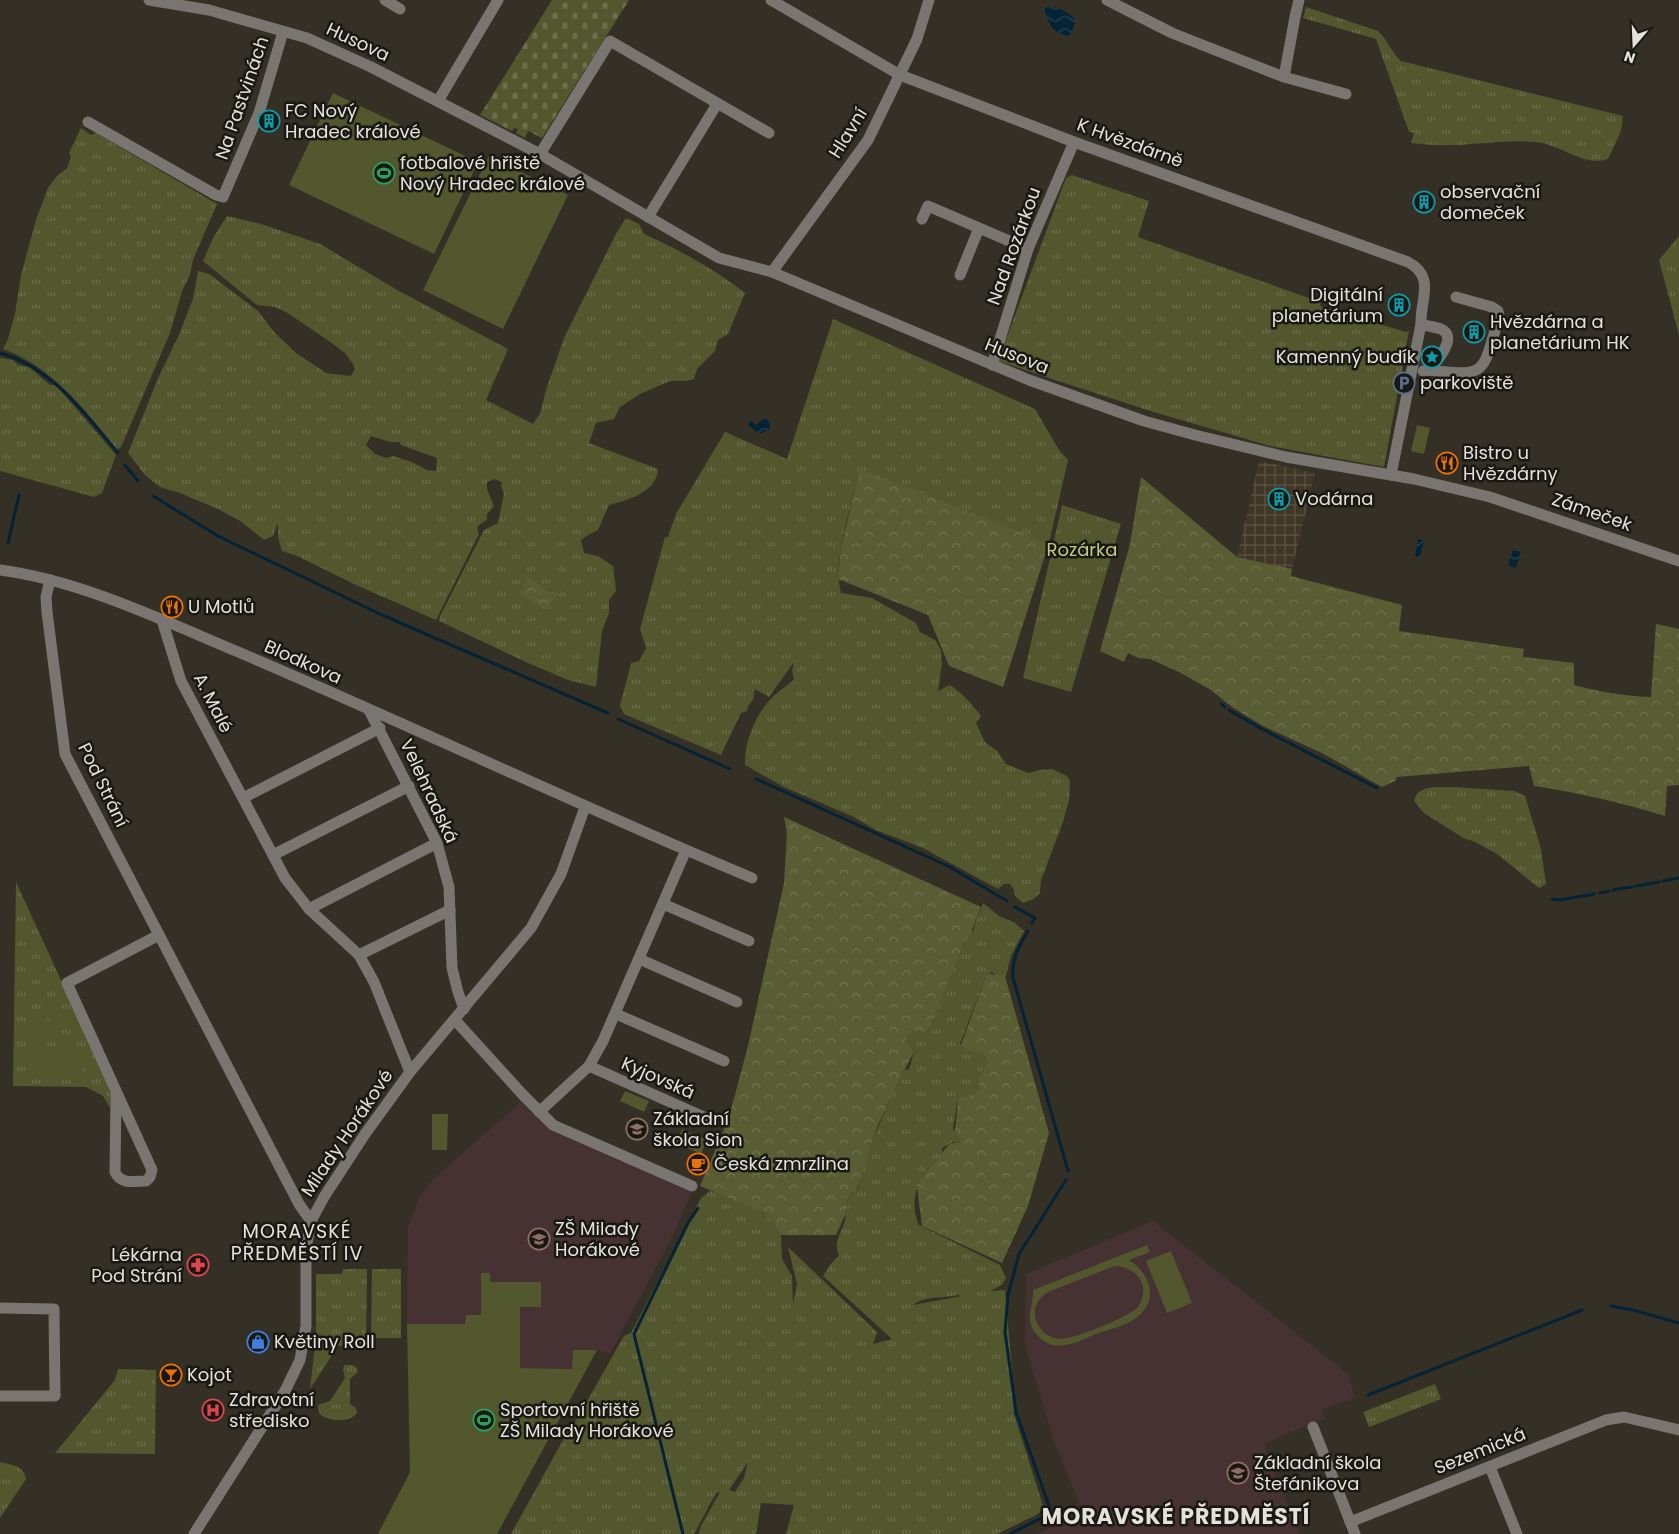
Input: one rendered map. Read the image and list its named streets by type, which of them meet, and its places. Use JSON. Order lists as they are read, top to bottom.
{
  "streets": {
    "street": [
      "Husova",
      "Na Pastvinách",
      "Hlavní",
      "K Hvězdárně",
      "Nad Rozárkou",
      "Zámeček",
      "Blodkova",
      "A. Malé",
      "Pod Strání",
      "Velehradská",
      "Kyjovská",
      "Milady Horákové",
      "Sezemická"
    ]
  },
  "crossings": [
    ["Husova", "Na Pastvinách"],
    ["Husova", "Hlavní"],
    ["Husova", "Nad Rozárkou"],
    ["Husova", "Zámeček"],
    ["Hlavní", "K Hvězdárně"],
    ["K Hvězdárně", "Nad Rozárkou"],
    ["Blodkova", "A. Malé"],
    ["Blodkova", "Pod Strání"],
    ["Blodkova", "Velehradská"],
    ["Blodkova", "Milady Horákové"],
    ["A. Malé", "Milady Horákové"],
    ["Pod Strání", "Milady Horákové"],
    ["Velehradská", "Milady Horákové"]
  ],
  "districts": ["MORAVSKÉ PŘEDMĚSTÍ IV", "MORAVSKÉ PŘEDMĚSTÍ"],
  "parks": ["Rozárka"],
  "places": {
    "building": [
      "FC Nový Hradec králové",
      "observační domeček",
      "Digitální planetárium",
      "Hvězdárna a planetárium HK",
      "Vodárna"
    ],
    "sports": ["fotbalové hřiště Nový Hradec králové", "Sportovní hřiště ZŠ Milady Horákové"],
    "place": ["Kamenný budík"],
    "parking": ["parkoviště"],
    "restaurant": ["Bistro u Hvězdárny", "U Motlů"],
    "school or university": ["Základní škola Sion", "ZŠ Milady Horákové", "Základní škola Štefánikova"],
    "cafe": ["Česká zmrzlina"],
    "pharmacy": ["Lékárna Pod Strání"],
    "shop": ["Květiny Roll"],
    "bar": ["Kojot"],
    "hospital": ["Zdravotní středisko"]
  },
  "north": "bottom"
}
